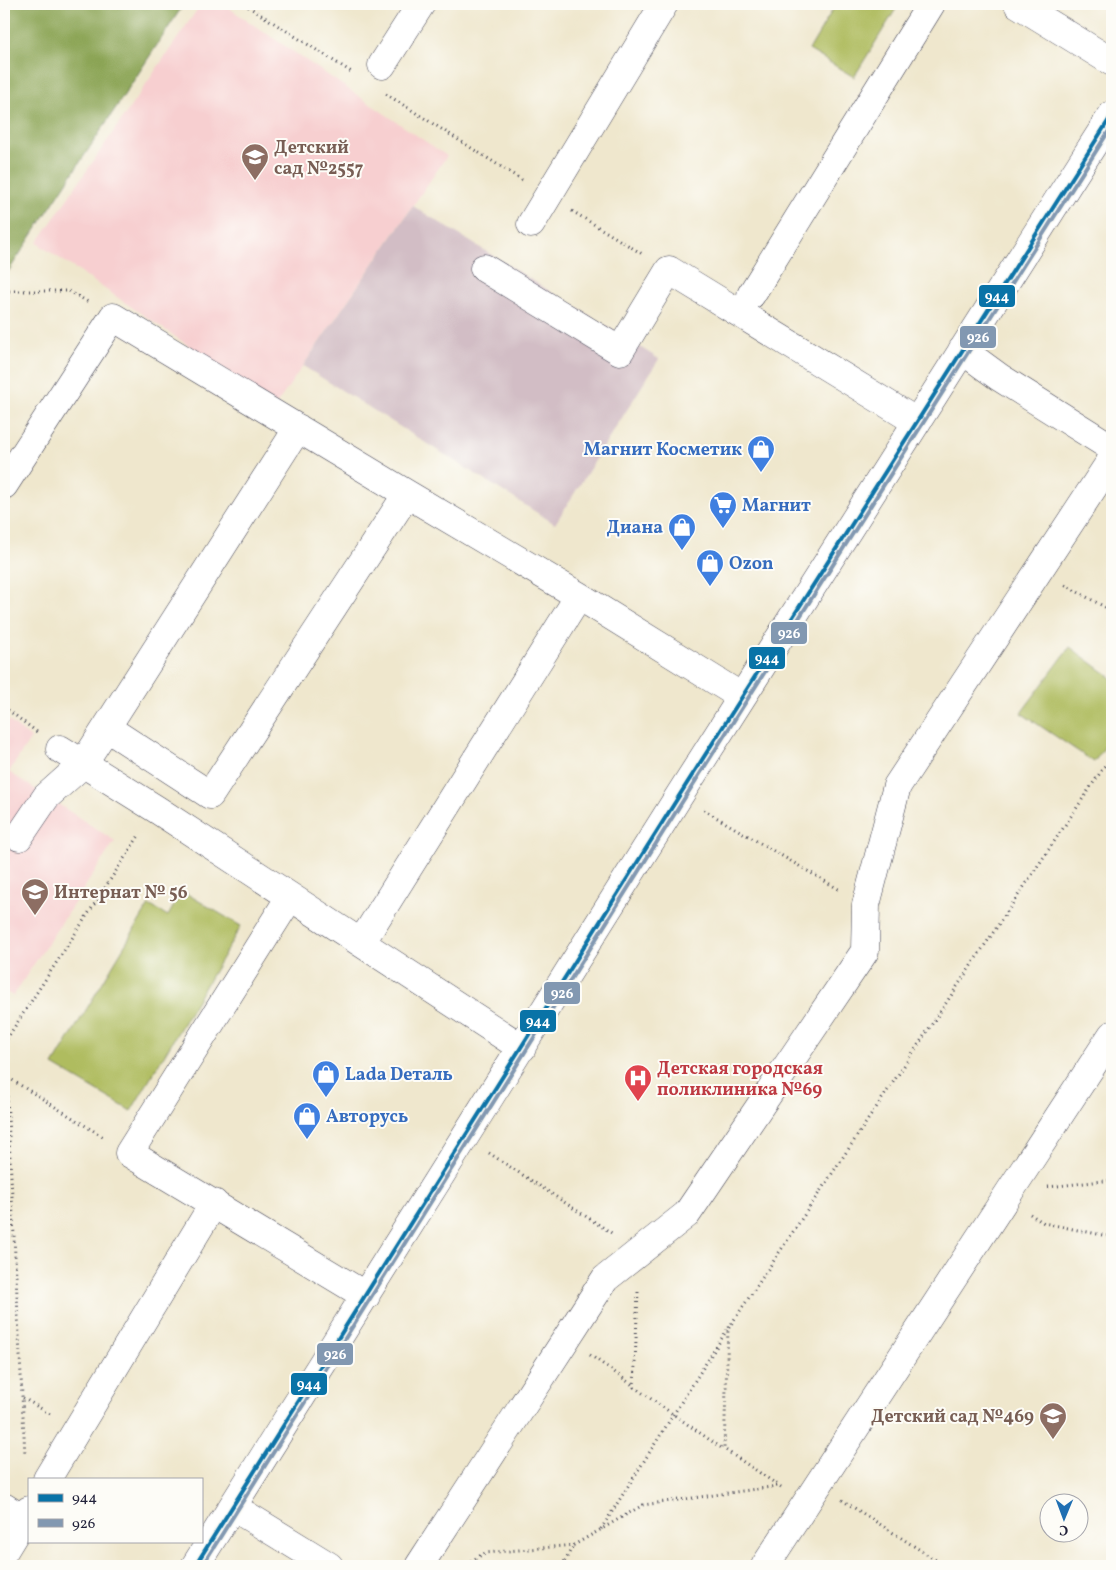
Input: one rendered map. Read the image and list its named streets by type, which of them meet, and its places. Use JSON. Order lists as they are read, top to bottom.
{
  "places": {
    "school or university": ["Детский сад №2557", "Интернат № 56", "Детский сад №469"],
    "shop": [
      "Магнит Косметик",
      "Диана",
      "Ozon",
      "Lada Dеталь",
      "Авторусь"
    ],
    "supermarket": ["Магнит"],
    "hospital": ["Детская городская поликлиника №69"]
  },
  "lines": ["transit line 944", "transit line 926"],
  "legend": ["944", "926"],
  "north": "bottom"
}
